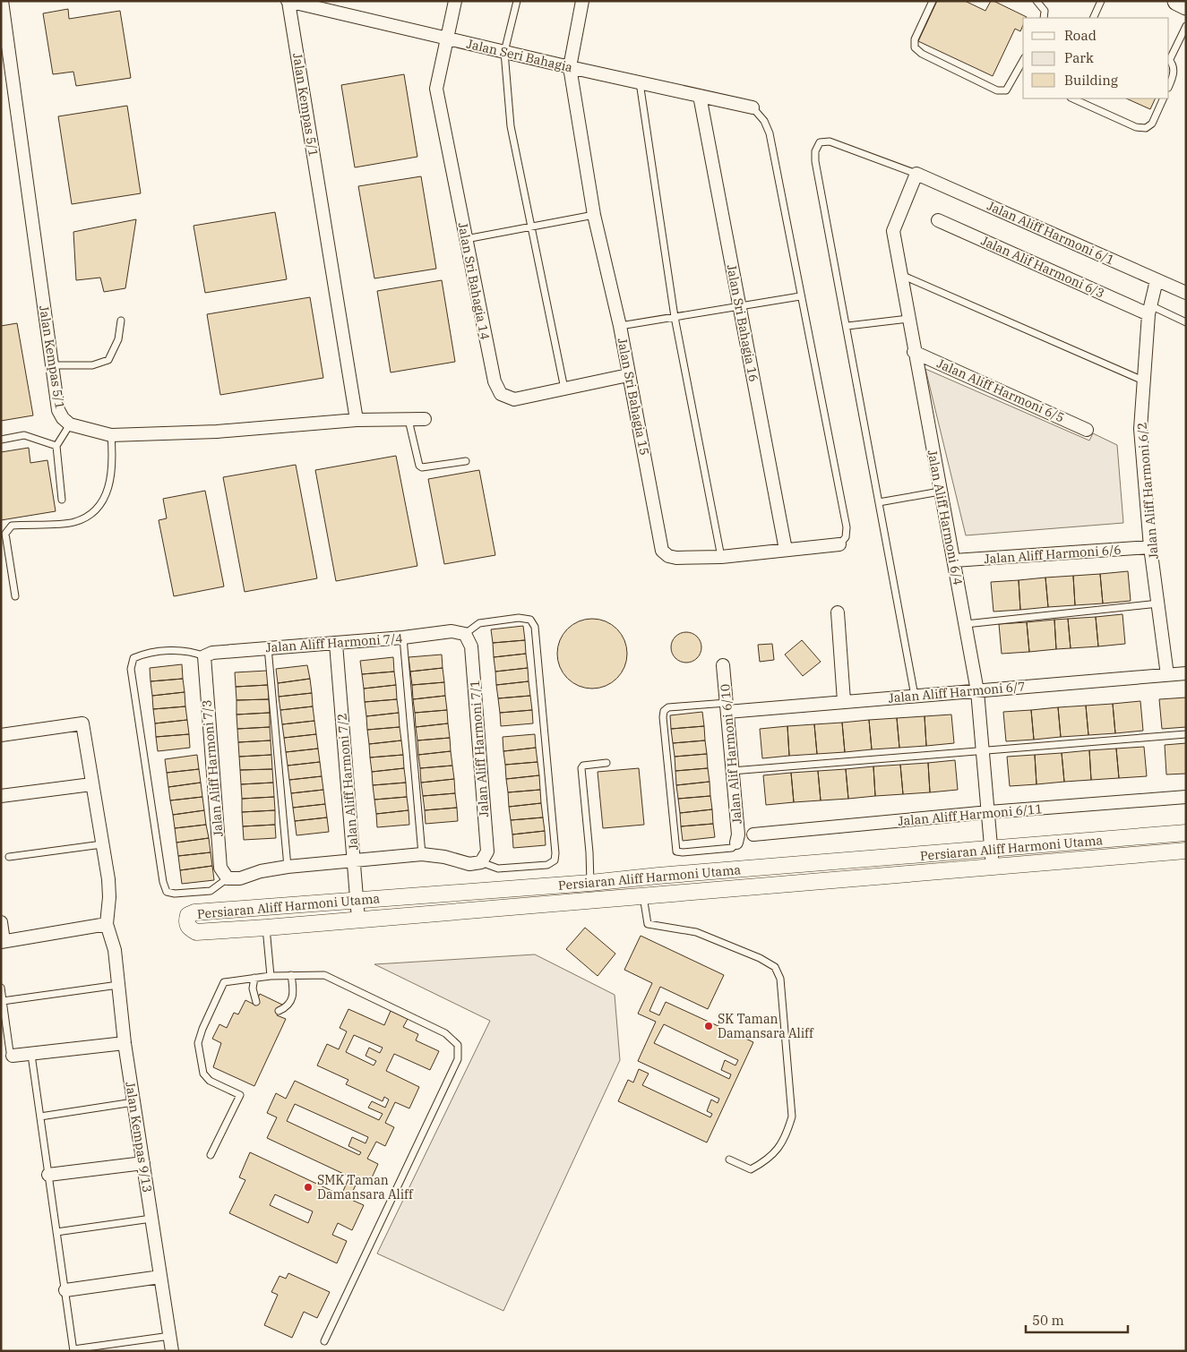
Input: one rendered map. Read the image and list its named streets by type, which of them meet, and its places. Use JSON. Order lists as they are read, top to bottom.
{
  "streets": {
    "street": [
      "Jalan Seri Bahagia",
      "Jalan Kempas 5/1",
      "Jalan Aliff Harmoni 6/1",
      "Jalan Alif Harmoni 6/3",
      "Jalan Sri Bahagia 14",
      "Jalan Sri Bahagia 16",
      "Jalan Aliff Harmoni 6/5",
      "Jalan Sri Bahagia 15",
      "Jalan Aliff Harmoni 6/2",
      "Jalan Aliff Harmoni 6/4",
      "Jalan Aliff Harmoni 6/6",
      "Jalan Aliff Harmoni 7/4",
      "Jalan Aliff Harmoni 6/7",
      "Jalan Aliff Harmoni 7/1",
      "Jalan Alif Harmoni 6/10",
      "Jalan Aliff Harmoni 7/3",
      "Jalan Aliff Harmoni 7/2",
      "Jalan Aliff Harmoni 6/11",
      "Persiaran Aliff Harmoni Utama",
      "Jalan Kempas 9/13"
    ]
  },
  "crossings": [
    ["Jalan Seri Bahagia", "Jalan Kempas 5/1"],
    ["Jalan Seri Bahagia", "Jalan Sri Bahagia 14"],
    ["Jalan Seri Bahagia", "Jalan Sri Bahagia 16"],
    ["Jalan Seri Bahagia", "Jalan Sri Bahagia 15"],
    ["Jalan Aliff Harmoni 6/1", "Jalan Aliff Harmoni 6/2"],
    ["Jalan Aliff Harmoni 6/1", "Jalan Aliff Harmoni 6/4"],
    ["Jalan Alif Harmoni 6/3", "Jalan Aliff Harmoni 6/2"],
    ["Jalan Sri Bahagia 14", "Jalan Sri Bahagia 15"],
    ["Jalan Sri Bahagia 16", "Jalan Sri Bahagia 15"],
    ["Jalan Aliff Harmoni 6/5", "Jalan Aliff Harmoni 6/4"],
    ["Jalan Aliff Harmoni 6/2", "Jalan Aliff Harmoni 6/6"],
    ["Jalan Aliff Harmoni 6/2", "Jalan Aliff Harmoni 6/7"],
    ["Jalan Aliff Harmoni 6/4", "Jalan Aliff Harmoni 6/6"],
    ["Jalan Aliff Harmoni 6/4", "Jalan Aliff Harmoni 6/7"],
    ["Jalan Aliff Harmoni 6/4", "Jalan Aliff Harmoni 6/11"],
    ["Jalan Aliff Harmoni 6/4", "Persiaran Aliff Harmoni Utama"],
    ["Jalan Aliff Harmoni 7/4", "Jalan Aliff Harmoni 7/1"],
    ["Jalan Aliff Harmoni 7/4", "Jalan Aliff Harmoni 7/3"],
    ["Jalan Aliff Harmoni 7/4", "Jalan Aliff Harmoni 7/2"],
    ["Jalan Aliff Harmoni 6/7", "Jalan Alif Harmoni 6/10"],
    ["Jalan Aliff Harmoni 7/2", "Persiaran Aliff Harmoni Utama"]
  ],
  "places": ["SK Taman Damansara Aliff", "SMK Taman Damansara Aliff"],
  "legend": ["Road", "Park", "Building"],
  "scale_bar": "50 m"
}
